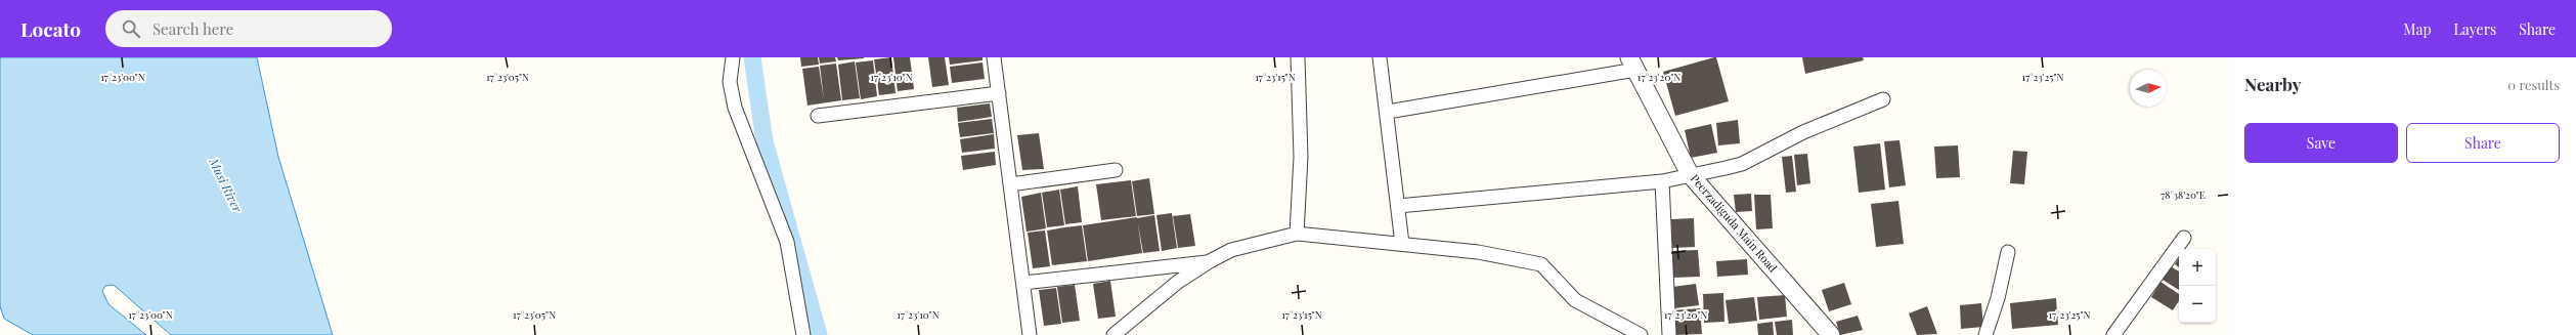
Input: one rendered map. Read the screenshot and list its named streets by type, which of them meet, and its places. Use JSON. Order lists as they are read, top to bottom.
{
  "streets": {
    "street": ["Peerzadiguda Main Road"]
  },
  "water": ["Musi River"],
  "north": "right",
  "page": {
    "header": "Locato",
    "search": "Search here",
    "nav": ["Map", "Layers", "Share"],
    "heading": ["Nearby", "0 results"],
    "buttons": ["Save", "Share"],
    "map_buttons": ["+", "−"]
  },
  "coordinates": [
    "17°23'00\"N",
    "17°23'05\"N",
    "17°23'10\"N",
    "17°23'15\"N",
    "17°23'20\"N",
    "17°23'25\"N",
    "78°38'20\"E"
  ]
}
